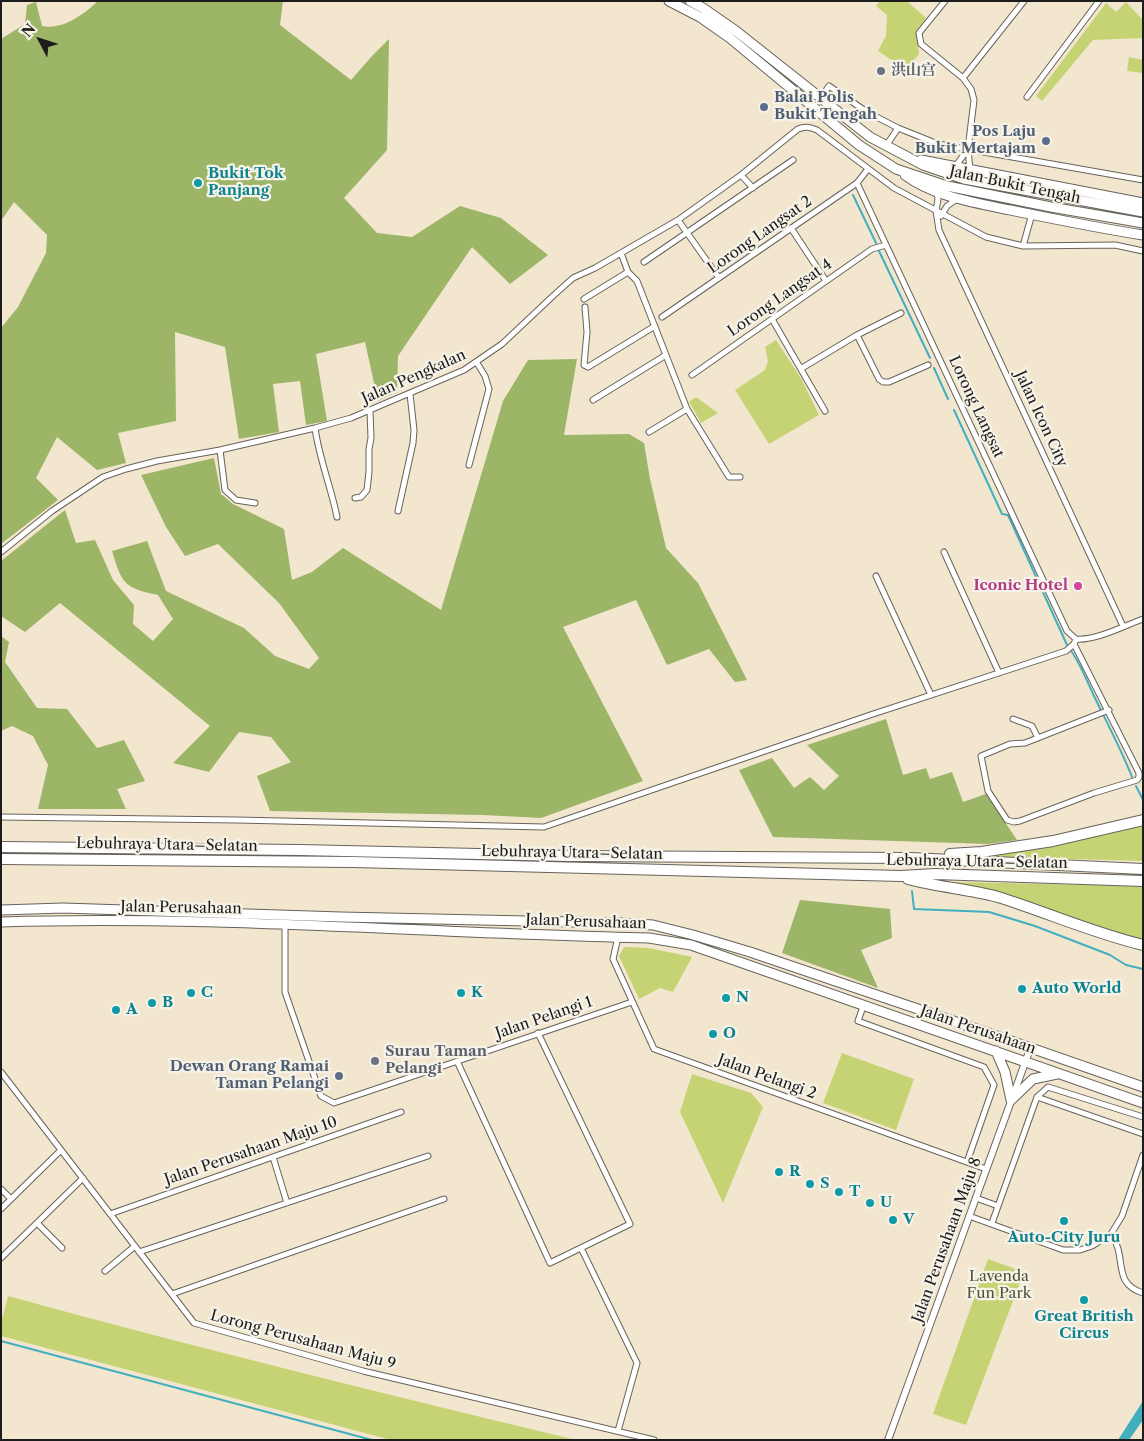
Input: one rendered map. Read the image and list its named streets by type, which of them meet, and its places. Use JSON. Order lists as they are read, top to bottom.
{
  "streets": {
    "highway": ["Lebuhraya Utara–Selatan"],
    "main road": ["Jalan Bukit Tengah", "Jalan Perusahaan"],
    "street": [
      "Lorong Langsat 2",
      "Lorong Langsat 4",
      "Jalan Pengkalan",
      "Lorong Langsat",
      "Jalan Icon City",
      "Jalan Pelangi 1",
      "Jalan Pelangi 2",
      "Jalan Perusahaan Maju 10",
      "Jalan Perusahaan Maju 8",
      "Lorong Perusahaan Maju 9"
    ]
  },
  "crossings": [
    ["Lorong Langsat 2", "Jalan Pengkalan"],
    ["Lorong Langsat 2", "Lorong Langsat"],
    ["Lorong Langsat 4", "Lorong Langsat"],
    ["Jalan Pengkalan", "Jalan Icon City"],
    ["Jalan Perusahaan", "Jalan Pelangi 1"],
    ["Jalan Perusahaan", "Jalan Pelangi 2"],
    ["Jalan Perusahaan", "Jalan Perusahaan Maju 8"],
    ["Jalan Pelangi 1", "Jalan Pelangi 2"],
    ["Jalan Pelangi 2", "Jalan Perusahaan Maju 8"],
    ["Jalan Perusahaan Maju 10", "Lorong Perusahaan Maju 9"]
  ],
  "parks": ["Lavenda Fun Park"],
  "places": [
    "洪山宫",
    "Balai Polis Bukit Tengah",
    "Pos Laju Bukit Mertajam",
    "Bukit Tok Panjang",
    "Iconic Hotel",
    "Auto World",
    "C",
    "K",
    "N",
    "B",
    "A",
    "O",
    "Surau Taman Pelangi",
    "Dewan Orang Ramai Taman Pelangi",
    "R",
    "S",
    "T",
    "U",
    "V",
    "Auto-City Juru",
    "Great British Circus"
  ],
  "north": "top left"
}
